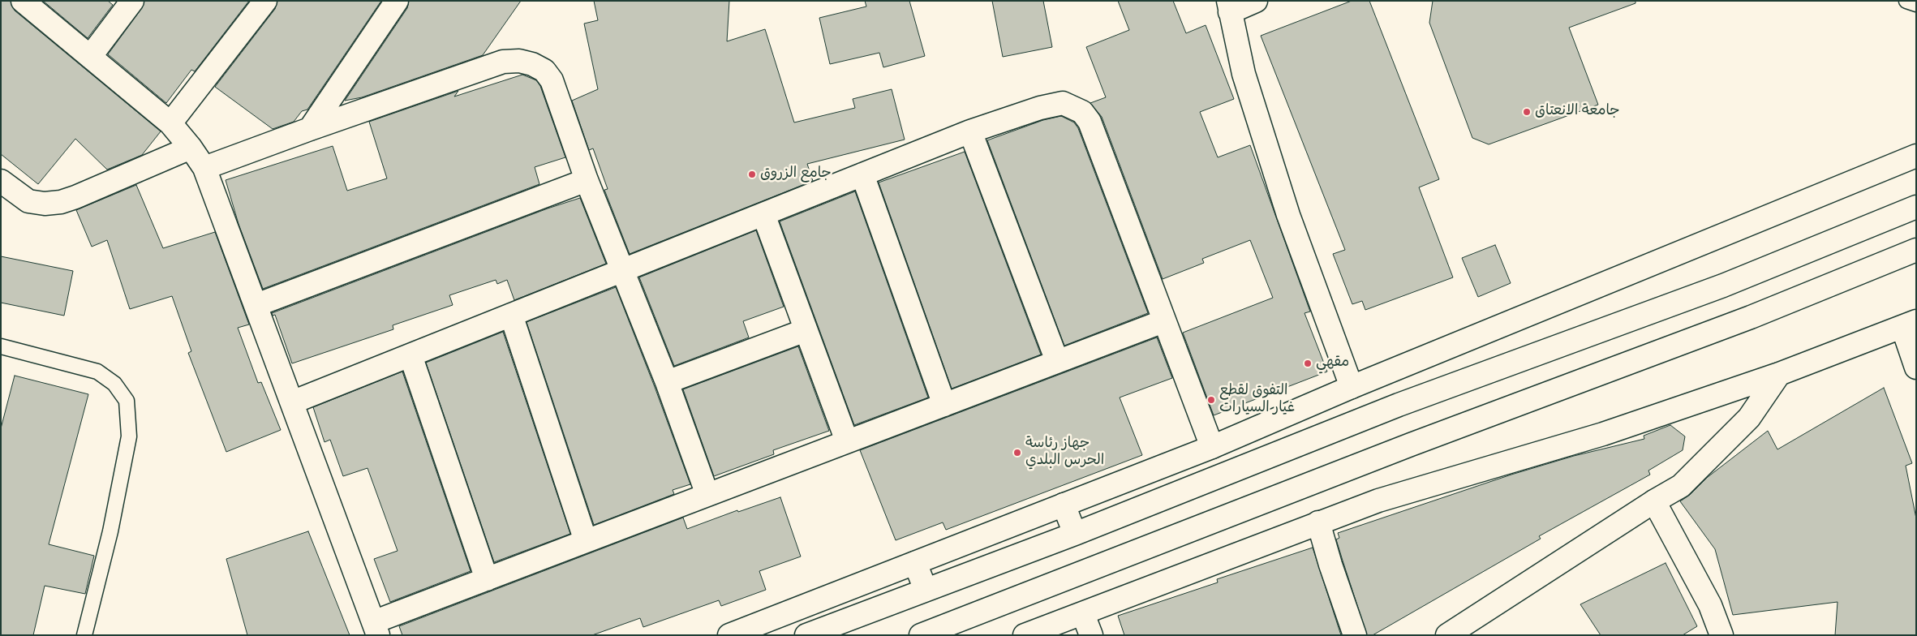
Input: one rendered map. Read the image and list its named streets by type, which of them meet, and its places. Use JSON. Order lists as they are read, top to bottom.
{
  "places": [
    "جامعة الانعتاق",
    "جامع الزروق",
    "مقهي",
    "التفوق لقطع غيار السيارات",
    "جهاز رئاسة الحرس البلدي"
  ]
}
